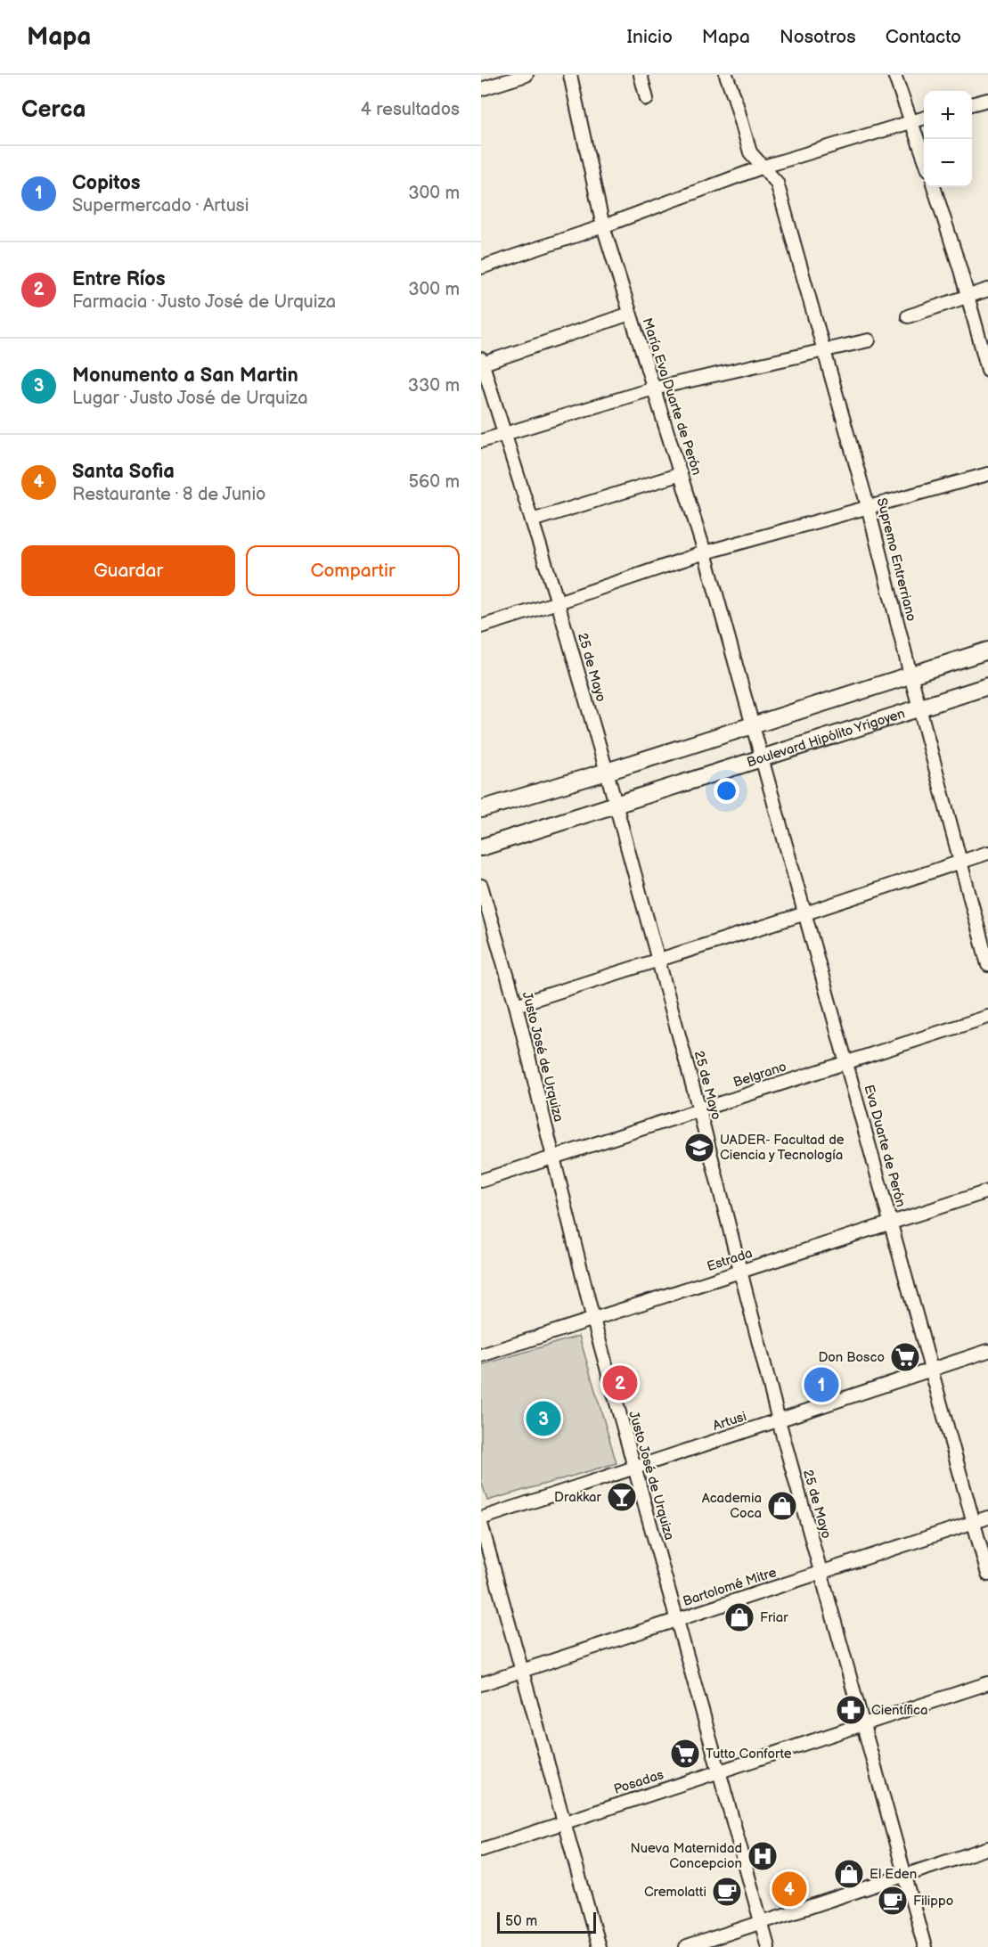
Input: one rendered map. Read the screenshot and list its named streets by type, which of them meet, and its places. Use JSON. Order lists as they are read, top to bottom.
{
  "streets": {
    "main road": ["Boulevard Hipólito Yrigoyen"],
    "street": [
      "María Eva Duarte de Perón",
      "Supremo Entrerriano",
      "25 de Mayo",
      "Justo José de Urquiza",
      "Belgrano",
      "Eva Duarte de Perón",
      "Estrada",
      "Artusi",
      "Bartolomé Mitre",
      "Posadas"
    ]
  },
  "crossings": [
    ["María Eva Duarte de Perón", "Eva Duarte de Perón"],
    ["Supremo Entrerriano", "Boulevard Hipólito Yrigoyen"],
    ["25 de Mayo", "Boulevard Hipólito Yrigoyen"],
    ["25 de Mayo", "Belgrano"],
    ["25 de Mayo", "Estrada"],
    ["25 de Mayo", "Artusi"],
    ["25 de Mayo", "Bartolomé Mitre"],
    ["25 de Mayo", "Posadas"],
    ["Boulevard Hipólito Yrigoyen", "Eva Duarte de Perón"],
    ["Justo José de Urquiza", "Belgrano"],
    ["Justo José de Urquiza", "Estrada"],
    ["Justo José de Urquiza", "Artusi"],
    ["Justo José de Urquiza", "Bartolomé Mitre"],
    ["Justo José de Urquiza", "Posadas"],
    ["Belgrano", "Eva Duarte de Perón"],
    ["Eva Duarte de Perón", "Estrada"],
    ["Eva Duarte de Perón", "Artusi"],
    ["Eva Duarte de Perón", "Bartolomé Mitre"]
  ],
  "places": {
    "school or university": ["UADER- Facultad de Ciencia y Tecnología"],
    "supermarket": ["Don Bosco", "Tutto Conforte"],
    "bar": ["Drakkar"],
    "shop": ["Academia Coca", "Friar", "El Eden"],
    "pharmacy": ["Científica"],
    "hospital": ["Nueva Maternidad Concepcion"],
    "cafe": ["Cremolatti", "Filippo"]
  },
  "scale_bar": "50 m",
  "page": {
    "header": "Mapa",
    "nav": [
      "Inicio",
      "Mapa",
      "Nosotros",
      "Contacto"
    ],
    "heading": ["Cerca", "4 resultados"],
    "map_buttons": ["+", "−"],
    "list": [
      {
        "mark": "1",
        "name": "Copitos",
        "note": "Supermercado · Artusi",
        "value": "300 m"
      },
      {
        "mark": "2",
        "name": "Entre Ríos",
        "note": "Farmacia · Justo José de Urquiza",
        "value": "300 m"
      },
      {
        "mark": "3",
        "name": "Monumento a San Martin",
        "note": "Lugar · Justo José de Urquiza",
        "value": "330 m"
      },
      {
        "mark": "4",
        "name": "Santa Sofia",
        "note": "Restaurante · 8 de Junio",
        "value": "560 m"
      }
    ],
    "buttons": ["Guardar", "Compartir"],
    "pins": [
      "2",
      "1",
      "3",
      "4"
    ],
    "scale": "50 m"
  }
}
